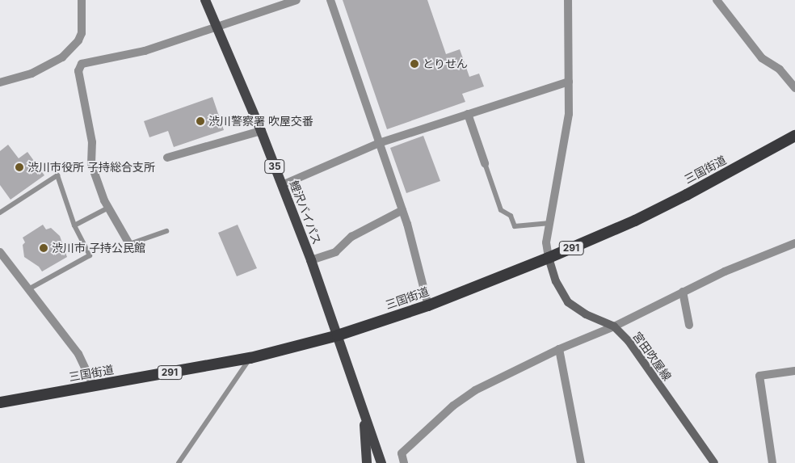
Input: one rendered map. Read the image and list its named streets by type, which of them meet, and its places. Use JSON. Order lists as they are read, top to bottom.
{
  "streets": {
    "highway": ["三国街道", "291"],
    "main road": ["35", "鯉沢バイパス", "宮田吹屋線"]
  },
  "crossings": [
    ["三国街道", "鯉沢バイパス"],
    ["三国街道", "宮田吹屋線"]
  ],
  "places": [
    "とりせん",
    "渋川警察署 吹屋交番",
    "渋川市役所 子持総合支所",
    "渋川市 子持公民館"
  ]
}
